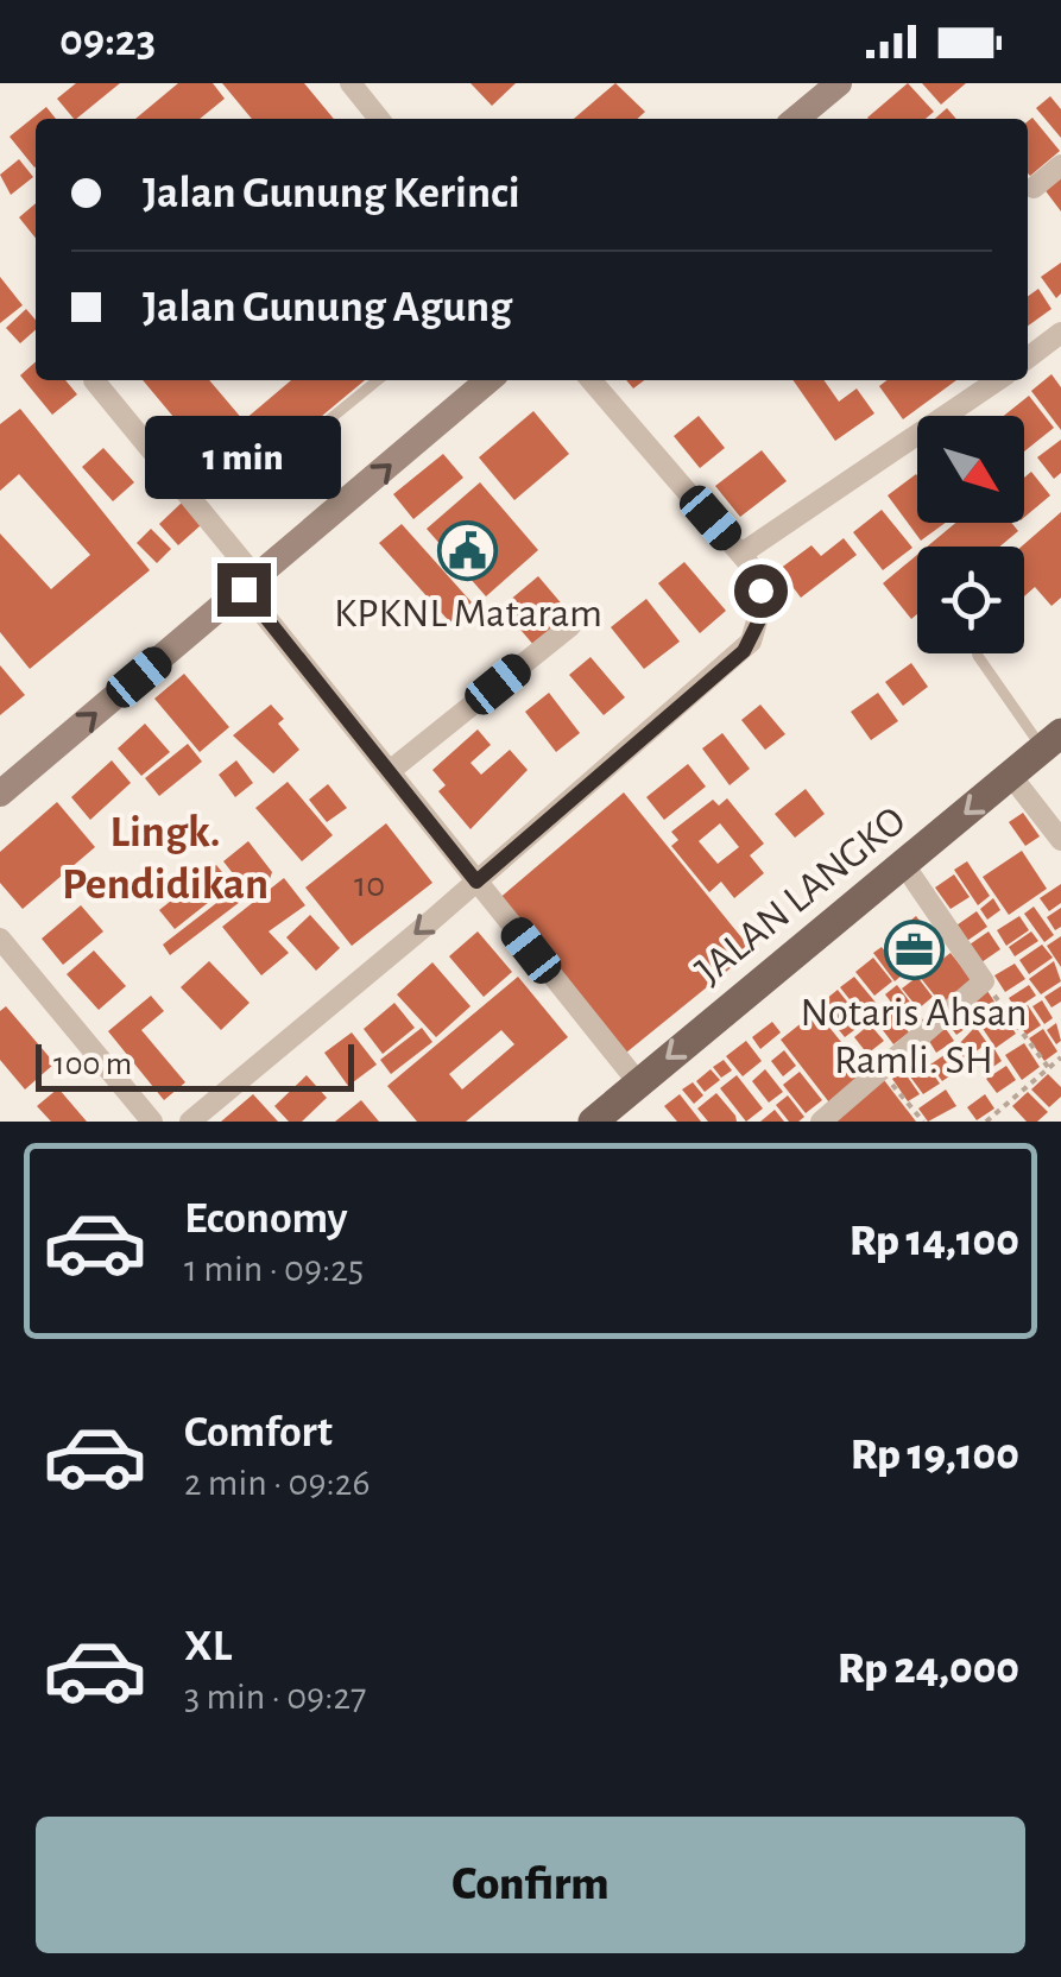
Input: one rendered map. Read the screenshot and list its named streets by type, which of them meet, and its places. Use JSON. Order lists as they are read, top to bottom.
{
  "streets": {
    "main road": ["JALAN LANGKO"]
  },
  "one_way": ["JALAN LANGKO"],
  "districts": ["Lingk. Pendidikan"],
  "places": {
    "public building": ["KPKNL Mataram"],
    "office": ["Notaris Ahsan Ramli. SH"]
  },
  "house_numbers": ["10"],
  "scale_bar": "100 m",
  "north": "bottom right",
  "page": {
    "status": "09:23",
    "banner": ["Jalan Gunung Kerinci", "Jalan Gunung Agung"],
    "bubble": "1 min",
    "scale": "100 m",
    "list": [
      {
        "name": "Economy",
        "note": "1 min · 09:25",
        "value": "Rp 14,100"
      },
      {
        "name": "Comfort",
        "note": "2 min · 09:26",
        "value": "Rp 19,100"
      },
      {
        "name": "XL",
        "note": "3 min · 09:27",
        "value": "Rp 24,000"
      }
    ],
    "buttons": "Confirm"
  }
}
